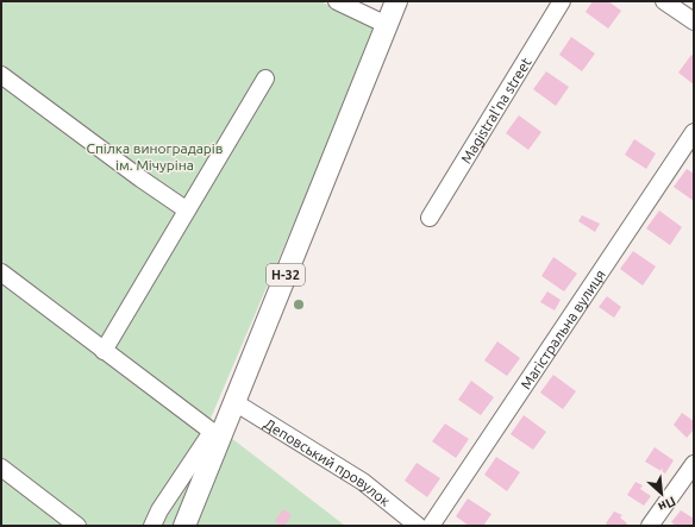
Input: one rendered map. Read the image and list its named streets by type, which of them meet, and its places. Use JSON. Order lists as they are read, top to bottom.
{
  "streets": {
    "main road": ["Н-32"],
    "street": ["Magistral'na street", "Магістральна вулиця", "Деповський провулок"]
  },
  "crossings": [
    ["Н-32", "Деповський провулок"]
  ],
  "parks": ["Спілка виноградарів ім. Мічуріна"],
  "north": "bottom right"
}
